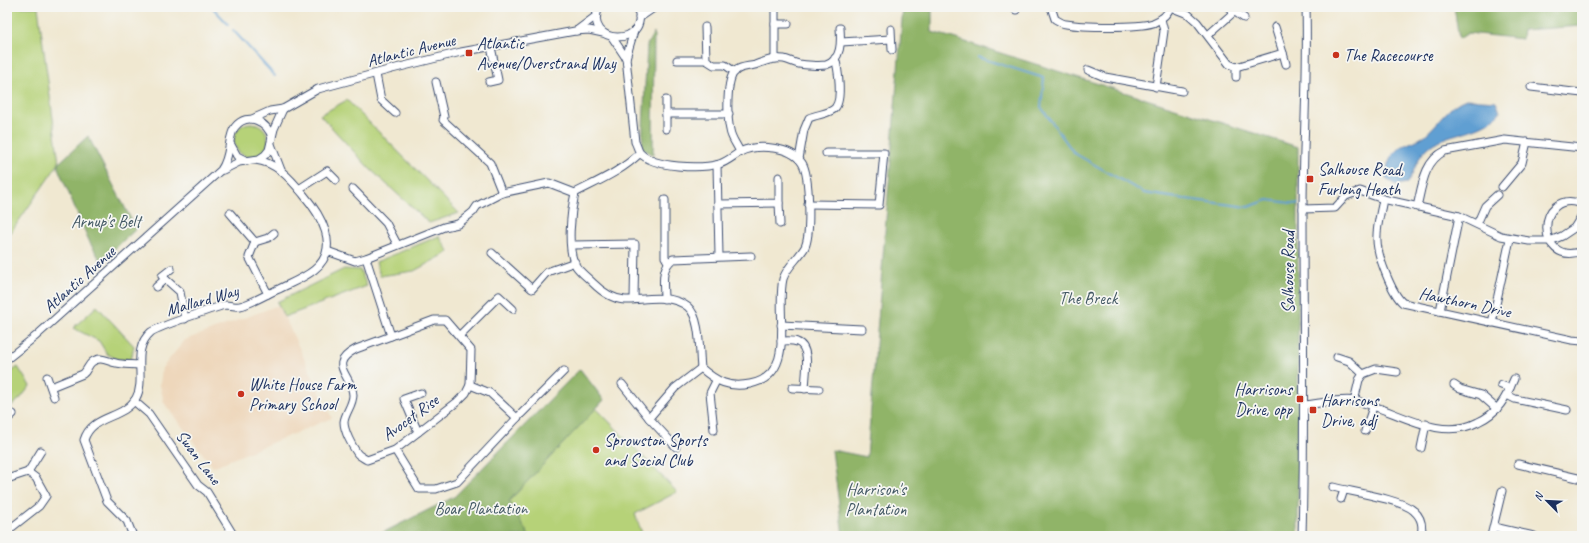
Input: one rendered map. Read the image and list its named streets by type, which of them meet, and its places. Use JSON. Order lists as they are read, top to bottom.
{
  "streets": {
    "street": [
      "Atlantic Avenue",
      "Salhouse Road",
      "Mallard Way",
      "Hawthorn Drive",
      "Avocet Rise",
      "Swan Lane"
    ]
  },
  "crossings": [
    ["Mallard Way", "Swan Lane"]
  ],
  "parks": [
    "Arnup's Belt",
    "The Breck",
    "Harrison's Plantation",
    "Boar Plantation"
  ],
  "places": {
    "transit": [
      "Atlantic Avenue/Overstrand Way",
      "Salhouse Road, Furlong Heath",
      "Harrisons Drive, opp",
      "Harrisons Drive, adj"
    ],
    "other": ["The Racecourse", "White House Farm Primary School", "Sprowston Sports and Social Club"]
  },
  "north": "top left"
}
